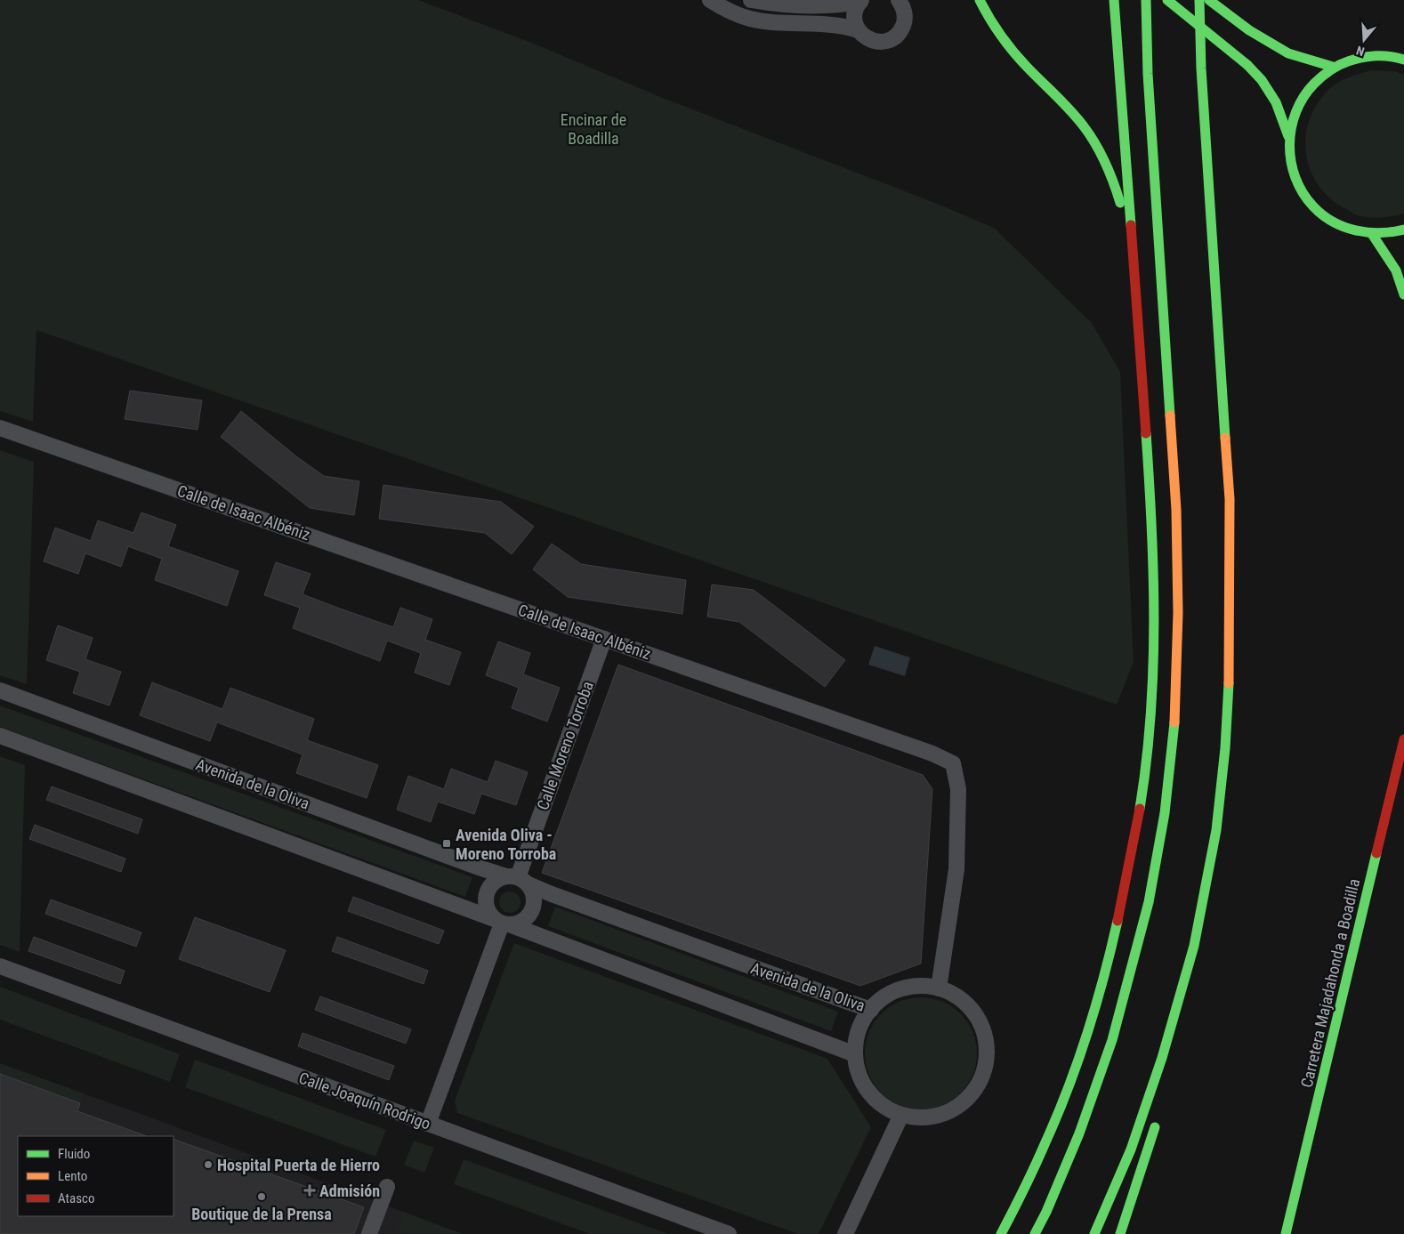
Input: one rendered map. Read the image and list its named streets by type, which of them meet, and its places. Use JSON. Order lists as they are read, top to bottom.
{
  "streets": {
    "main road": ["Carretera Majadahonda a Boadilla"],
    "street": [
      "Calle de Isaac Albéniz",
      "Calle Moreno Torroba",
      "Avenida de la Oliva",
      "Calle Joaquín Rodrigo"
    ]
  },
  "crossings": [
    ["Calle de Isaac Albéniz", "Calle Moreno Torroba"],
    ["Calle de Isaac Albéniz", "Avenida de la Oliva"],
    ["Calle Moreno Torroba", "Avenida de la Oliva"]
  ],
  "parks": ["Encinar de Boadilla"],
  "places": {
    "transit": ["Avenida Oliva - Moreno Torroba"],
    "other": ["Hospital Puerta de Hierro", "Boutique de la Prensa"],
    "health": ["Admisión"]
  },
  "legend": ["Fluido", "Lento", "Atasco"],
  "north": "bottom"
}
